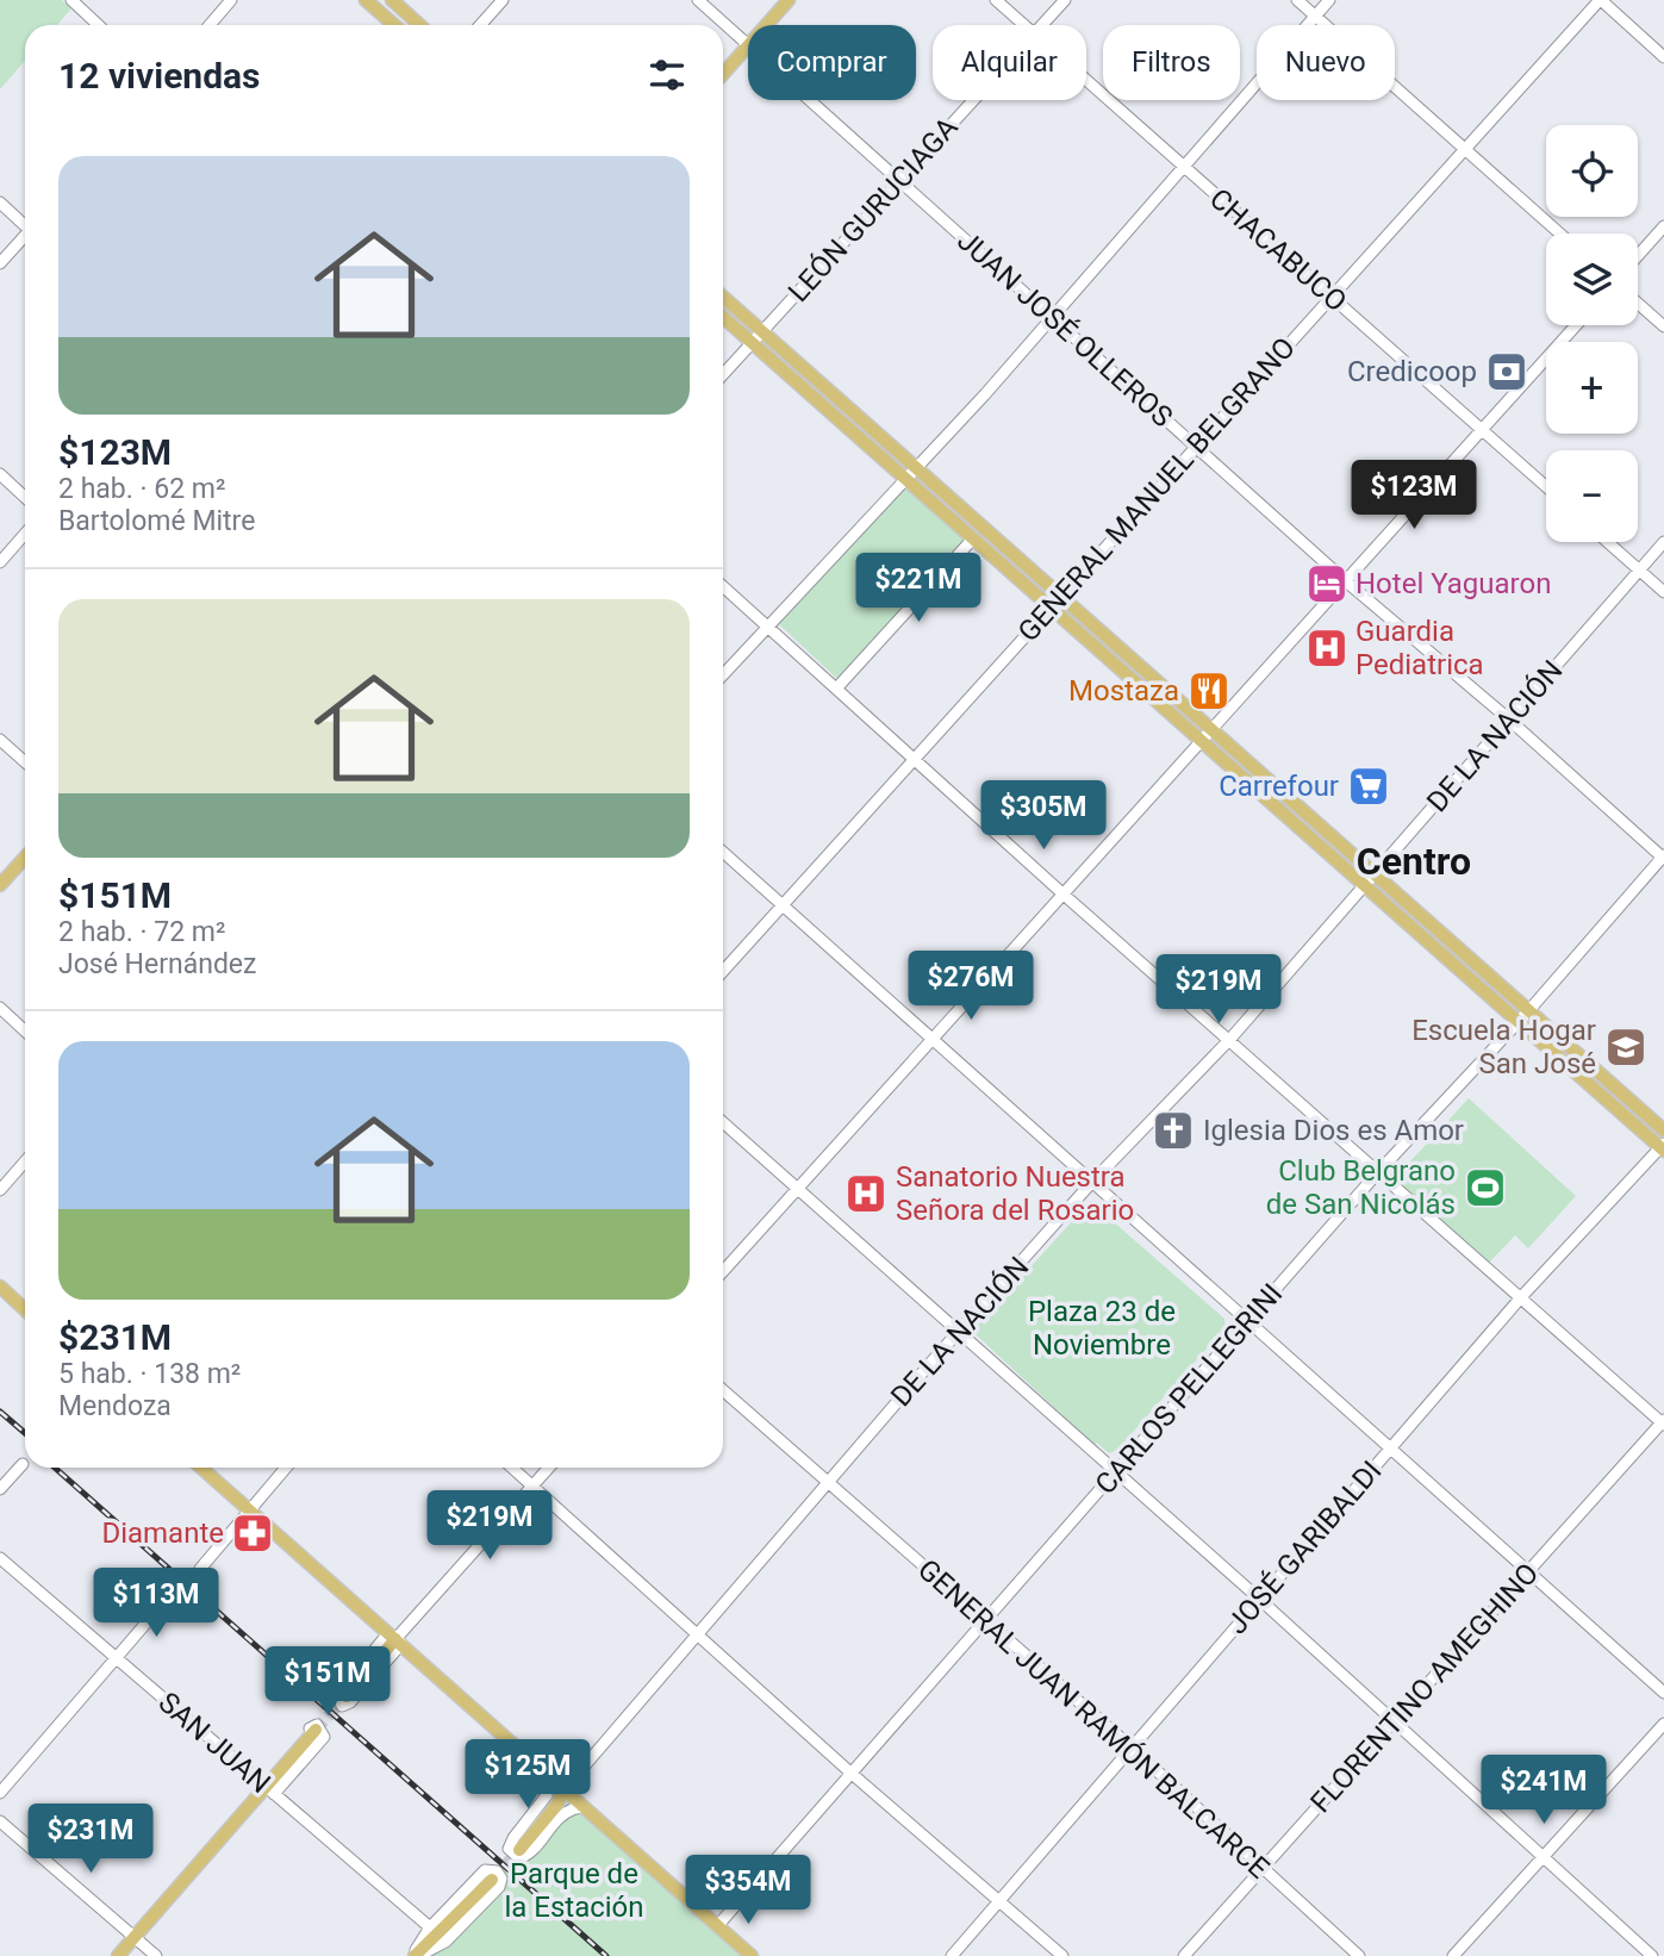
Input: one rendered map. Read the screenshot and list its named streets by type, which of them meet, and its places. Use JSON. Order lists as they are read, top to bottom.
{
  "streets": {
    "street": [
      "LEÓN GURUCIAGA",
      "CHACABUCO",
      "JUAN JOSÉ OLLEROS",
      "GENERAL MANUEL BELGRANO",
      "DE LA NACIÓN",
      "CARLOS PELLEGRINI",
      "JOSÉ GARIBALDI",
      "FLORENTINO AMEGHINO",
      "GENERAL JUAN RAMÓN BALCARCE",
      "SAN JUAN"
    ]
  },
  "crossings": [
    ["LEÓN GURUCIAGA", "JUAN JOSÉ OLLEROS"],
    ["CHACABUCO", "GENERAL MANUEL BELGRANO"],
    ["JUAN JOSÉ OLLEROS", "GENERAL MANUEL BELGRANO"],
    ["JUAN JOSÉ OLLEROS", "DE LA NACIÓN"],
    ["JUAN JOSÉ OLLEROS", "CARLOS PELLEGRINI"],
    ["DE LA NACIÓN", "GENERAL JUAN RAMÓN BALCARCE"],
    ["CARLOS PELLEGRINI", "GENERAL JUAN RAMÓN BALCARCE"],
    ["JOSÉ GARIBALDI", "GENERAL JUAN RAMÓN BALCARCE"],
    ["FLORENTINO AMEGHINO", "GENERAL JUAN RAMÓN BALCARCE"]
  ],
  "districts": ["Centro"],
  "parks": ["Plaza 23 de Noviembre", "Parque de la Estación"],
  "places": {
    "bank": ["Credicoop"],
    "hotel": ["Hotel Yaguaron"],
    "hospital": ["Guardia Pediatrica", "Sanatorio Nuestra Señora del Rosario"],
    "restaurant": ["Mostaza"],
    "supermarket": ["Carrefour"],
    "school or university": ["Escuela Hogar San José"],
    "church": ["Iglesia Dios es Amor"],
    "sports": ["Club Belgrano de San Nicolás"],
    "pharmacy": ["Diamante"]
  },
  "page": {
    "chip": [
      "Comprar",
      "Alquilar",
      "Filtros",
      "Nuevo"
    ],
    "heading": "12 viviendas",
    "map_buttons": ["+", "−"],
    "list": [
      {
        "name": "$123M",
        "note": "2 hab. · 62 m² · Bartolomé Mitre"
      },
      {
        "name": "$151M",
        "note": "2 hab. · 72 m² · José Hernández"
      },
      {
        "name": "$231M",
        "note": "5 hab. · 138 m² · Mendoza"
      }
    ],
    "price": [
      "$123M",
      "$221M",
      "$305M",
      "$276M",
      "$219M",
      "$219M",
      "$113M",
      "$151M",
      "$125M",
      "$241M",
      "$231M",
      "$354M"
    ]
  }
}
